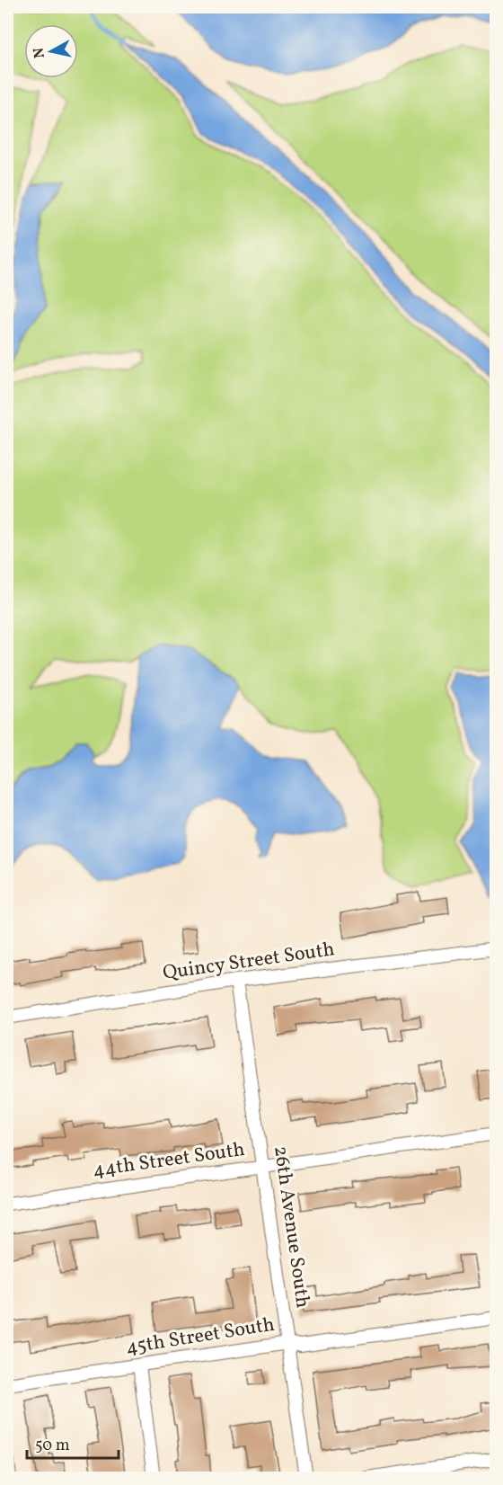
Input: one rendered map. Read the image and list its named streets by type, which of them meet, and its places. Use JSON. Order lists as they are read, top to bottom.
{
  "streets": {
    "street": [
      "Quincy Street South",
      "44th Street South",
      "26th Avenue South",
      "45th Street South"
    ]
  },
  "crossings": [
    ["Quincy Street South", "26th Avenue South"],
    ["44th Street South", "26th Avenue South"],
    ["26th Avenue South", "45th Street South"]
  ],
  "scale_bar": "50 m",
  "north": "left"
}
